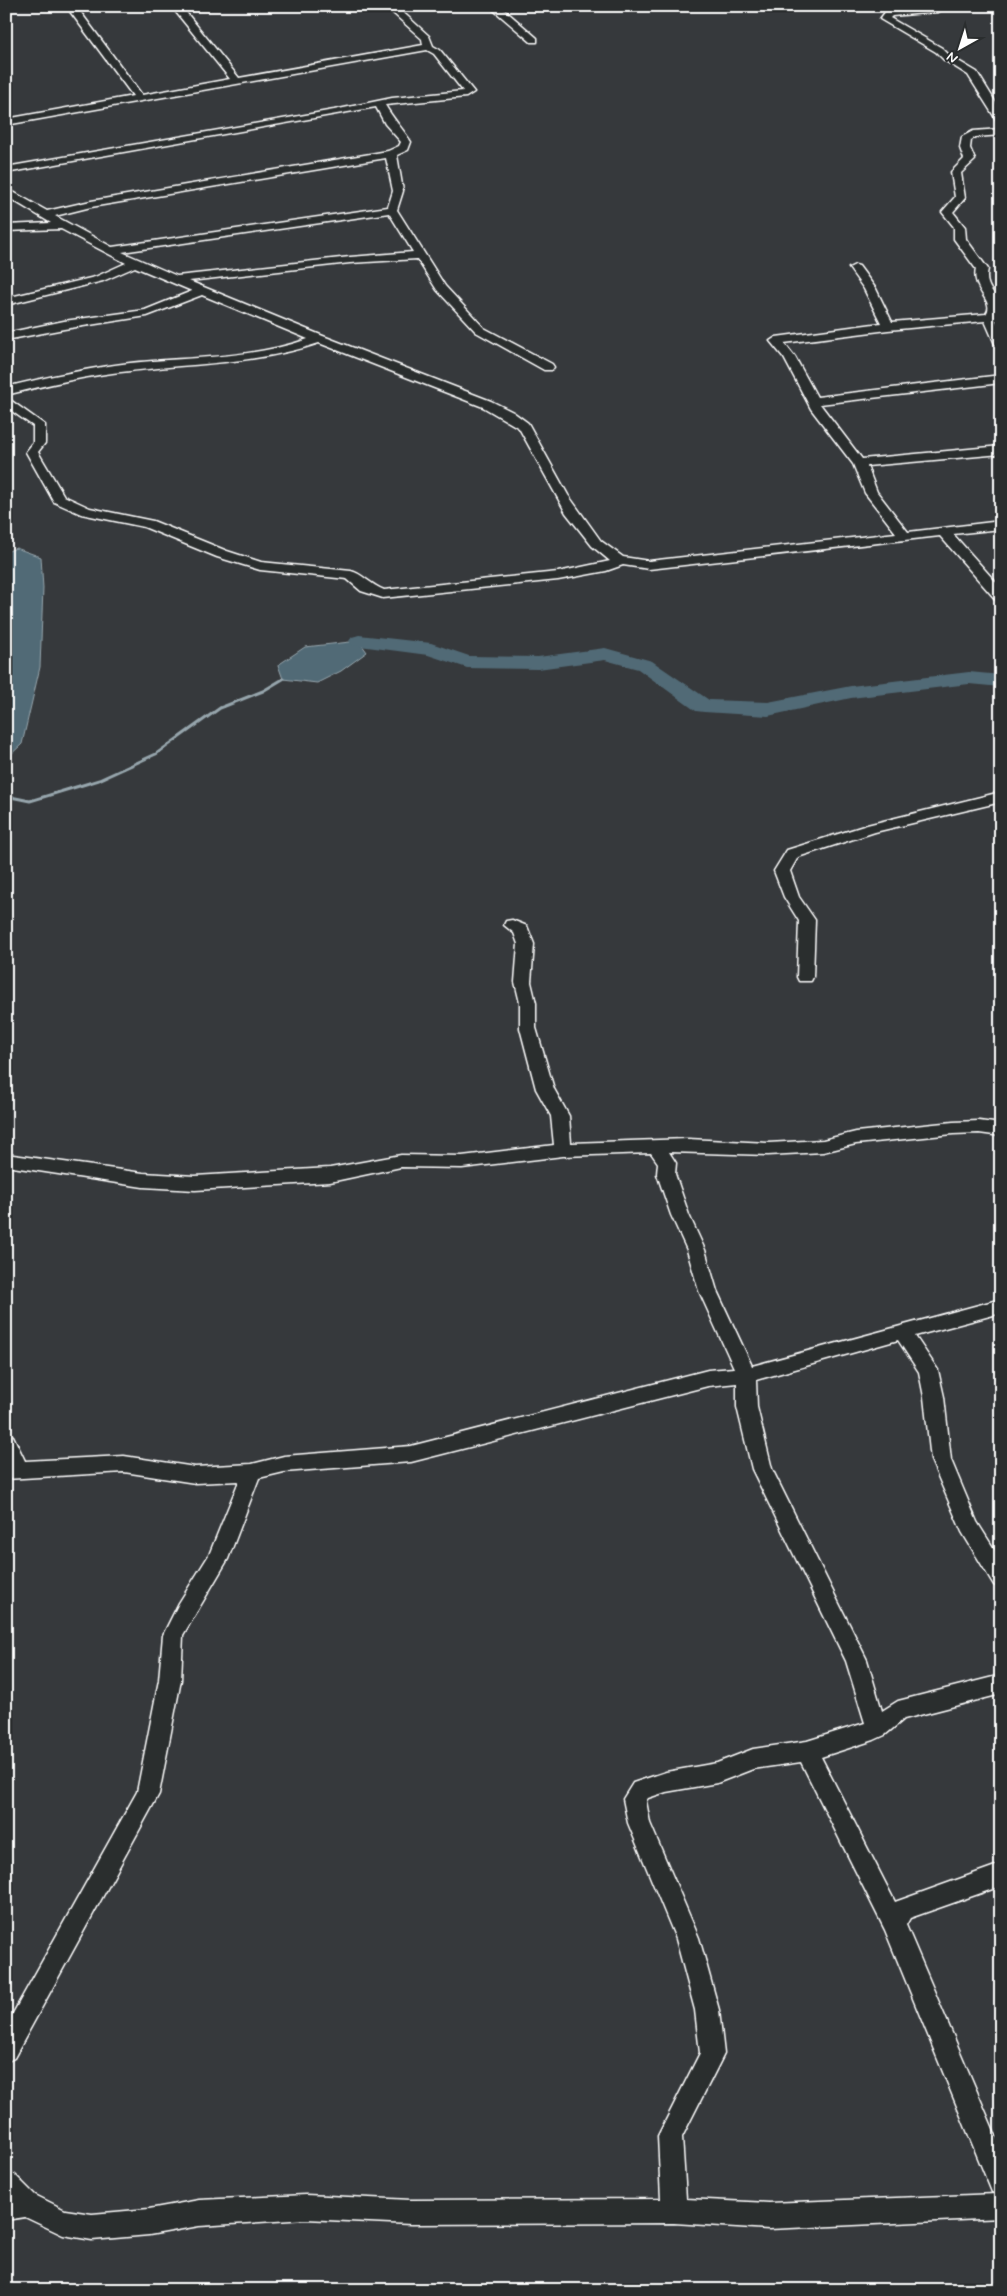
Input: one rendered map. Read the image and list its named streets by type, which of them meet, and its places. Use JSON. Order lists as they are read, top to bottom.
{
  "north": "bottom left"
}
